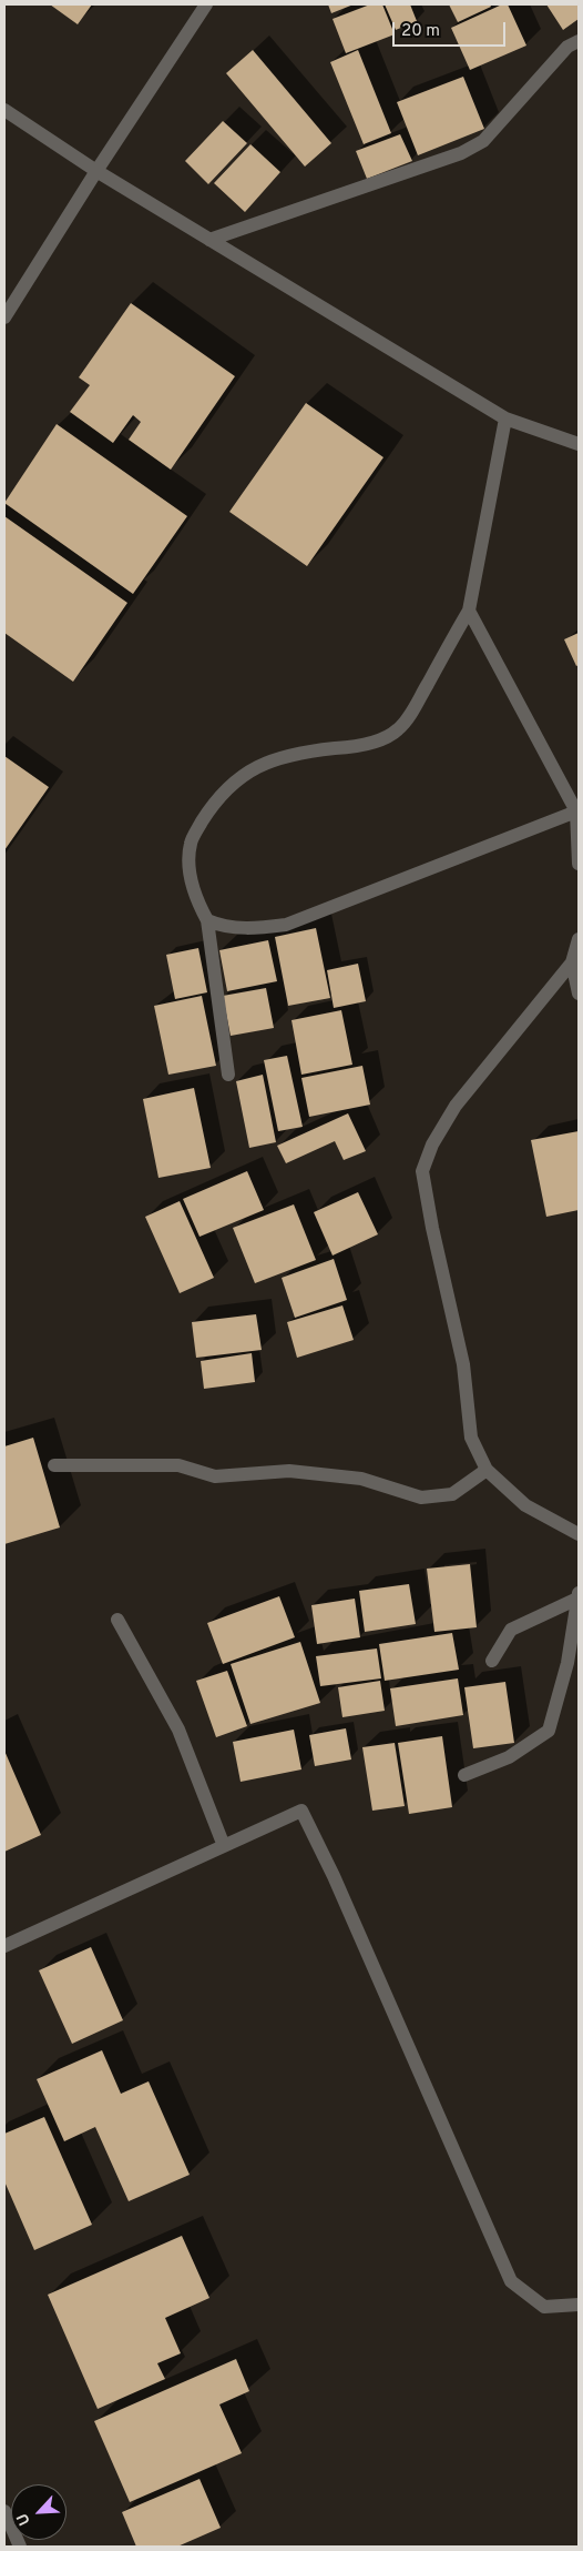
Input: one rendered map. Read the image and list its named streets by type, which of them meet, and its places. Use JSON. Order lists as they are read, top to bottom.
{
  "scale_bar": "20 m",
  "north": "bottom left"
}
